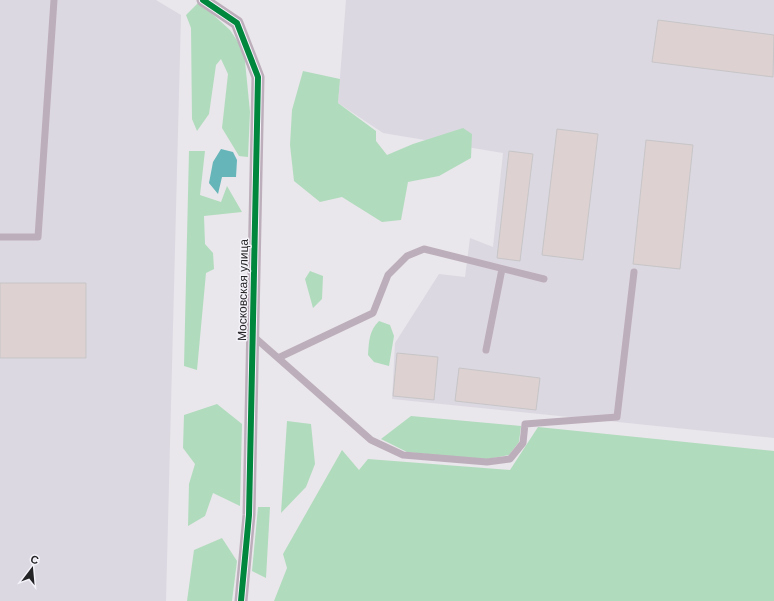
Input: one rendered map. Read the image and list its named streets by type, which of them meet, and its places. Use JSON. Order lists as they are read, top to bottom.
{
  "streets": {
    "street": ["Московская улица"]
  },
  "north": "top"
}
